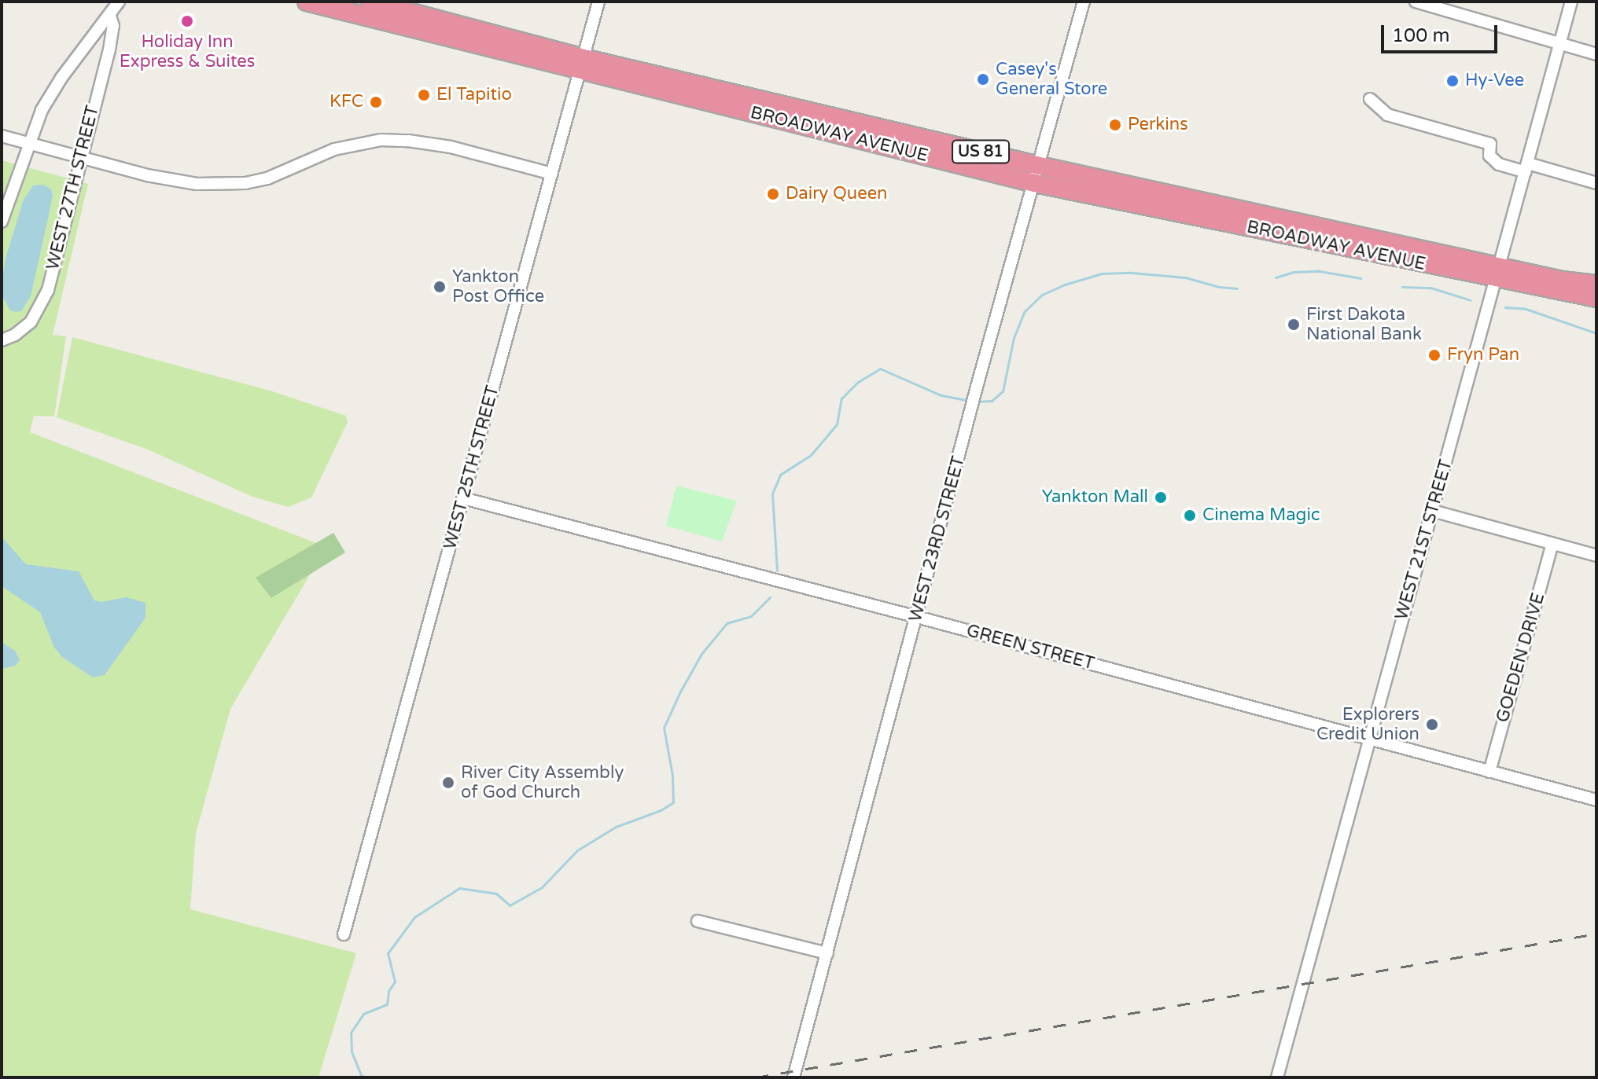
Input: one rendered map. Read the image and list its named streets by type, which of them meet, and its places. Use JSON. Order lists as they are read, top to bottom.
{
  "streets": {
    "highway": ["BROADWAY AVENUE", "US 81"],
    "street": [
      "WEST 27TH STREET",
      "WEST 25TH STREET",
      "WEST 23RD STREET",
      "WEST 21ST STREET",
      "GREEN STREET",
      "GOEDEN DRIVE"
    ]
  },
  "crossings": [
    ["BROADWAY AVENUE", "WEST 25TH STREET"],
    ["BROADWAY AVENUE", "WEST 23RD STREET"],
    ["BROADWAY AVENUE", "WEST 21ST STREET"],
    ["WEST 25TH STREET", "GREEN STREET"],
    ["WEST 23RD STREET", "GREEN STREET"],
    ["WEST 21ST STREET", "GREEN STREET"],
    ["GREEN STREET", "GOEDEN DRIVE"]
  ],
  "places": [
    "Holiday Inn Express & Suites",
    "Casey's General Store",
    "Hy-Vee",
    "El Tapitio",
    "KFC",
    "Perkins",
    "Dairy Queen",
    "Yankton Post Office",
    "First Dakota National Bank",
    "Fryn Pan",
    "Yankton Mall",
    "Cinema Magic",
    "Explorers Credit Union",
    "River City Assembly of God Church"
  ],
  "scale_bar": "100 m"
}
